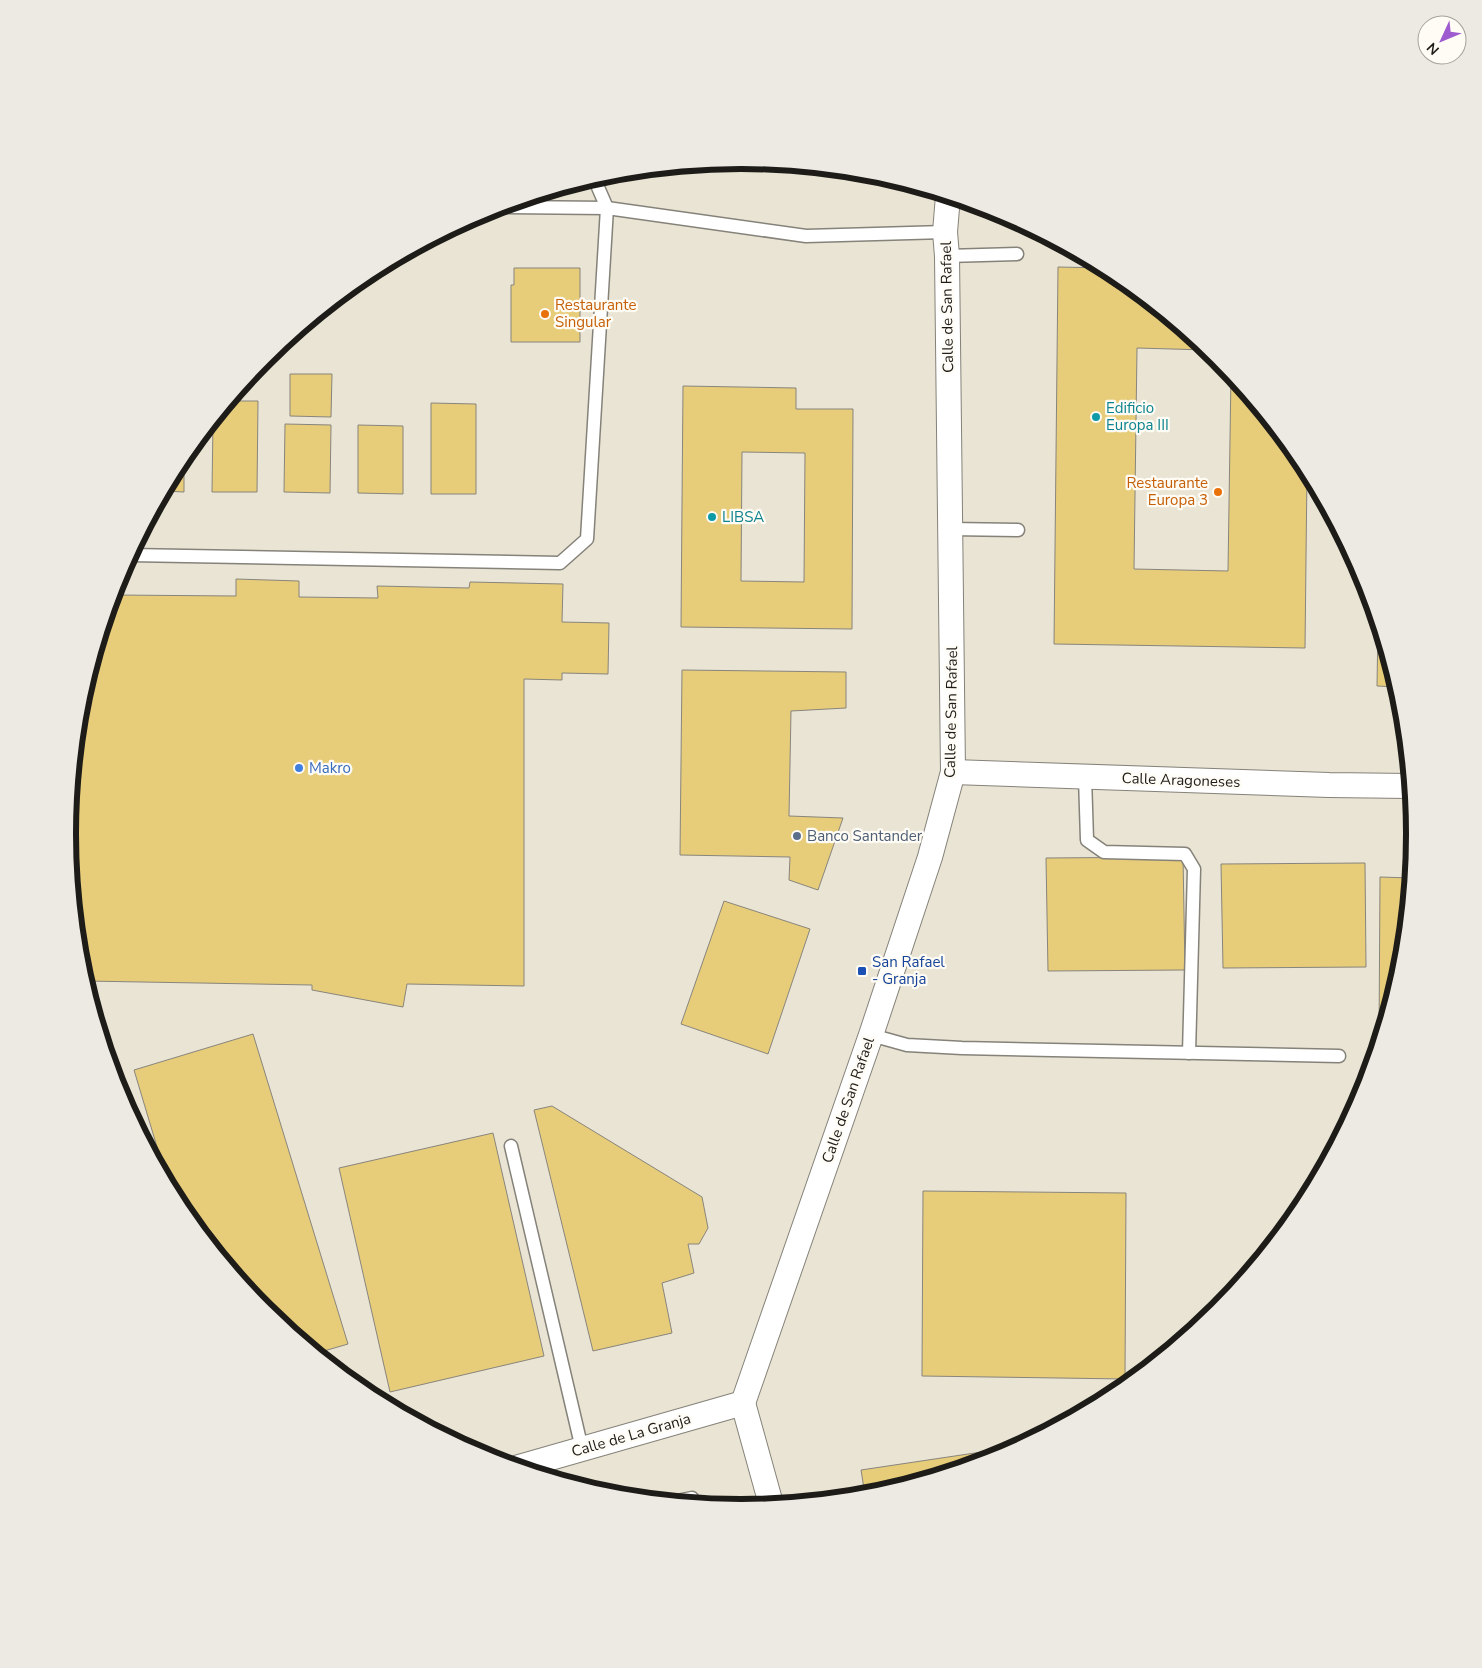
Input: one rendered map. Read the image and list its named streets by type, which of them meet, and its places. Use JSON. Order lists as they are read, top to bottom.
{
  "streets": {
    "street": ["Calle de San Rafael", "Calle Aragoneses", "Calle de La Granja"]
  },
  "crossings": [
    ["Calle de San Rafael", "Calle Aragoneses"],
    ["Calle de San Rafael", "Calle de La Granja"]
  ],
  "places": {
    "other": [
      "Restaurante Singular",
      "Edificio Europa III",
      "Restaurante Europa 3",
      "LIBSA",
      "Makro",
      "Banco Santander"
    ],
    "transit": ["San Rafael - Granja"]
  },
  "north": "bottom left"
}
